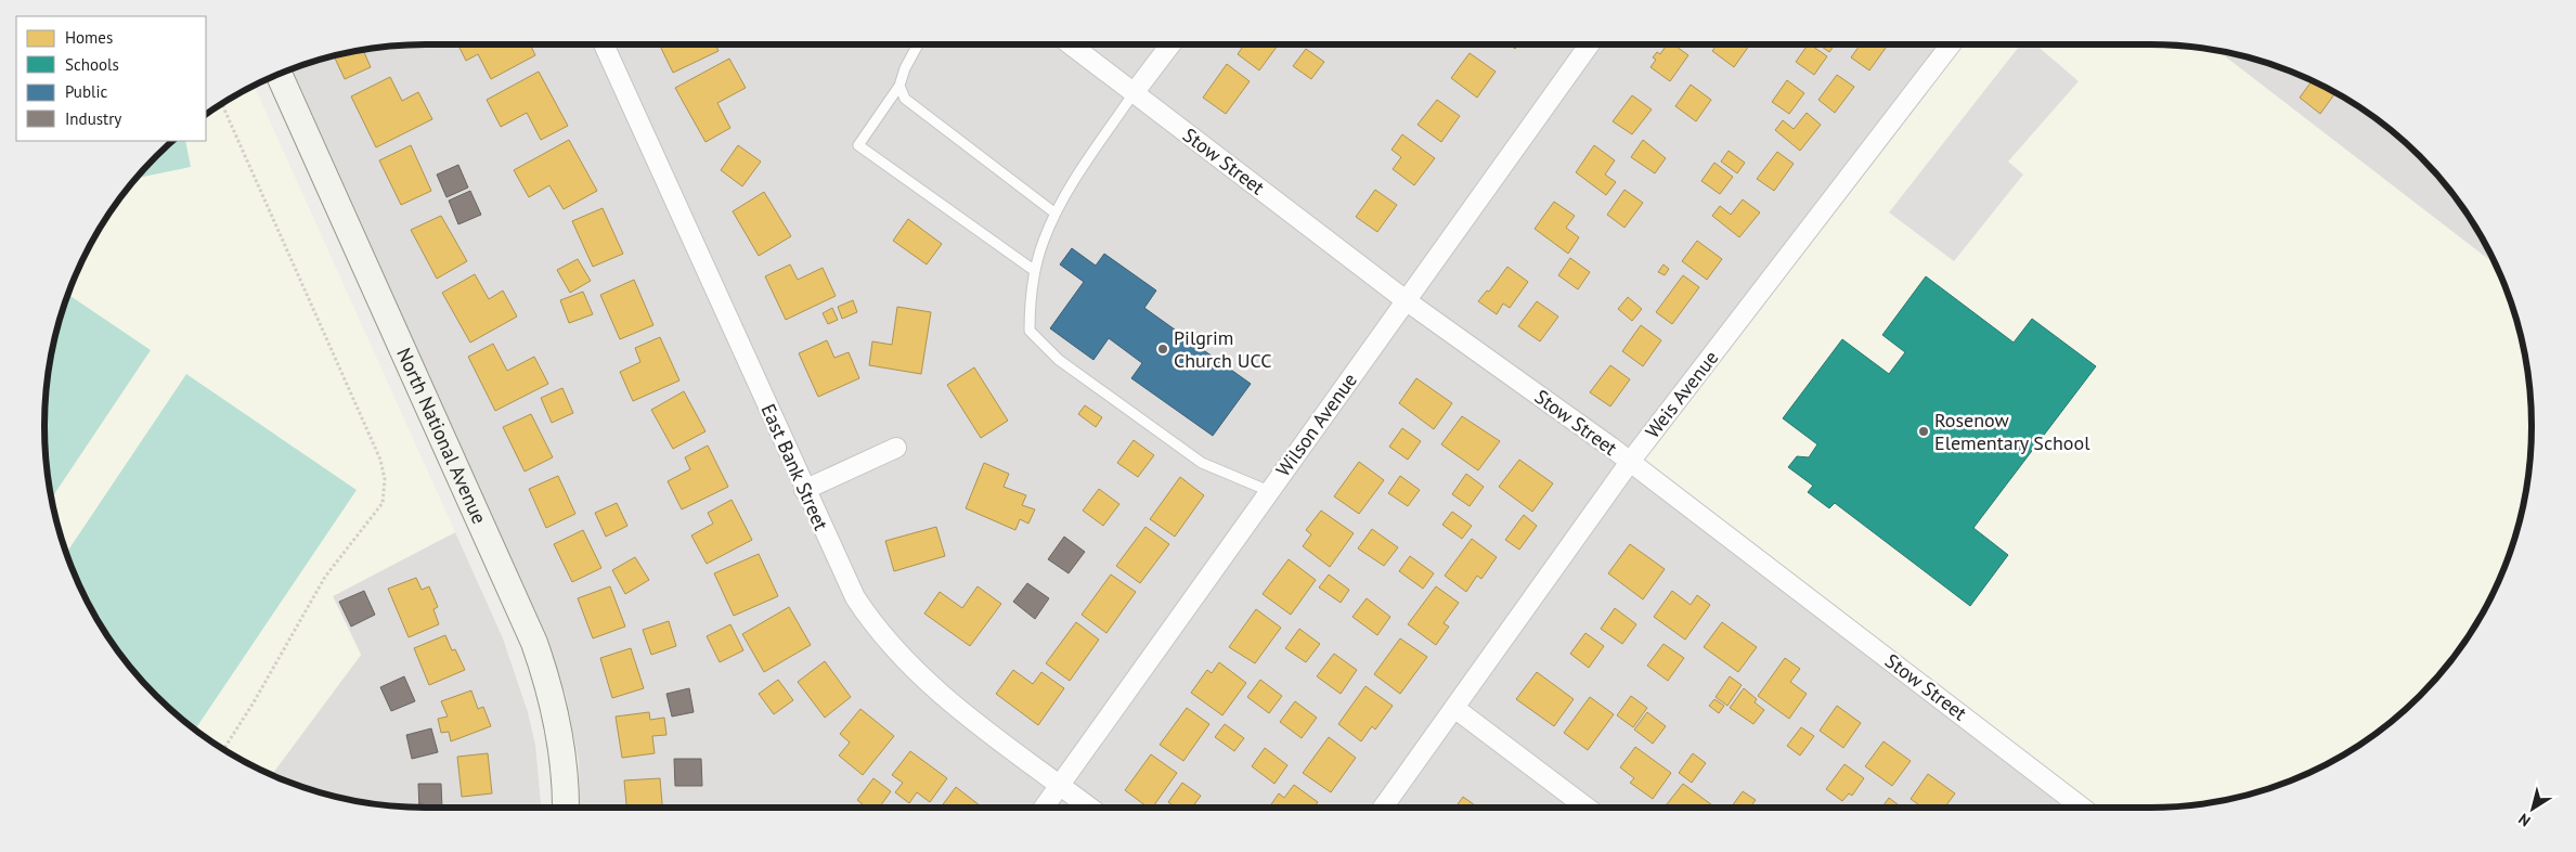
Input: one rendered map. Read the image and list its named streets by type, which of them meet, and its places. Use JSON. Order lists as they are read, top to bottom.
{
  "streets": {
    "street": [
      "Stow Street",
      "Weis Avenue",
      "Wilson Avenue",
      "North National Avenue",
      "East Bank Street"
    ]
  },
  "crossings": [
    ["Stow Street", "Weis Avenue"],
    ["Stow Street", "Wilson Avenue"],
    ["Wilson Avenue", "East Bank Street"]
  ],
  "places": ["Pilgrim Church UCC", "Rosenow Elementary School"],
  "legend": [
    "Homes",
    "Schools",
    "Public",
    "Industry"
  ],
  "north": "bottom left"
}
